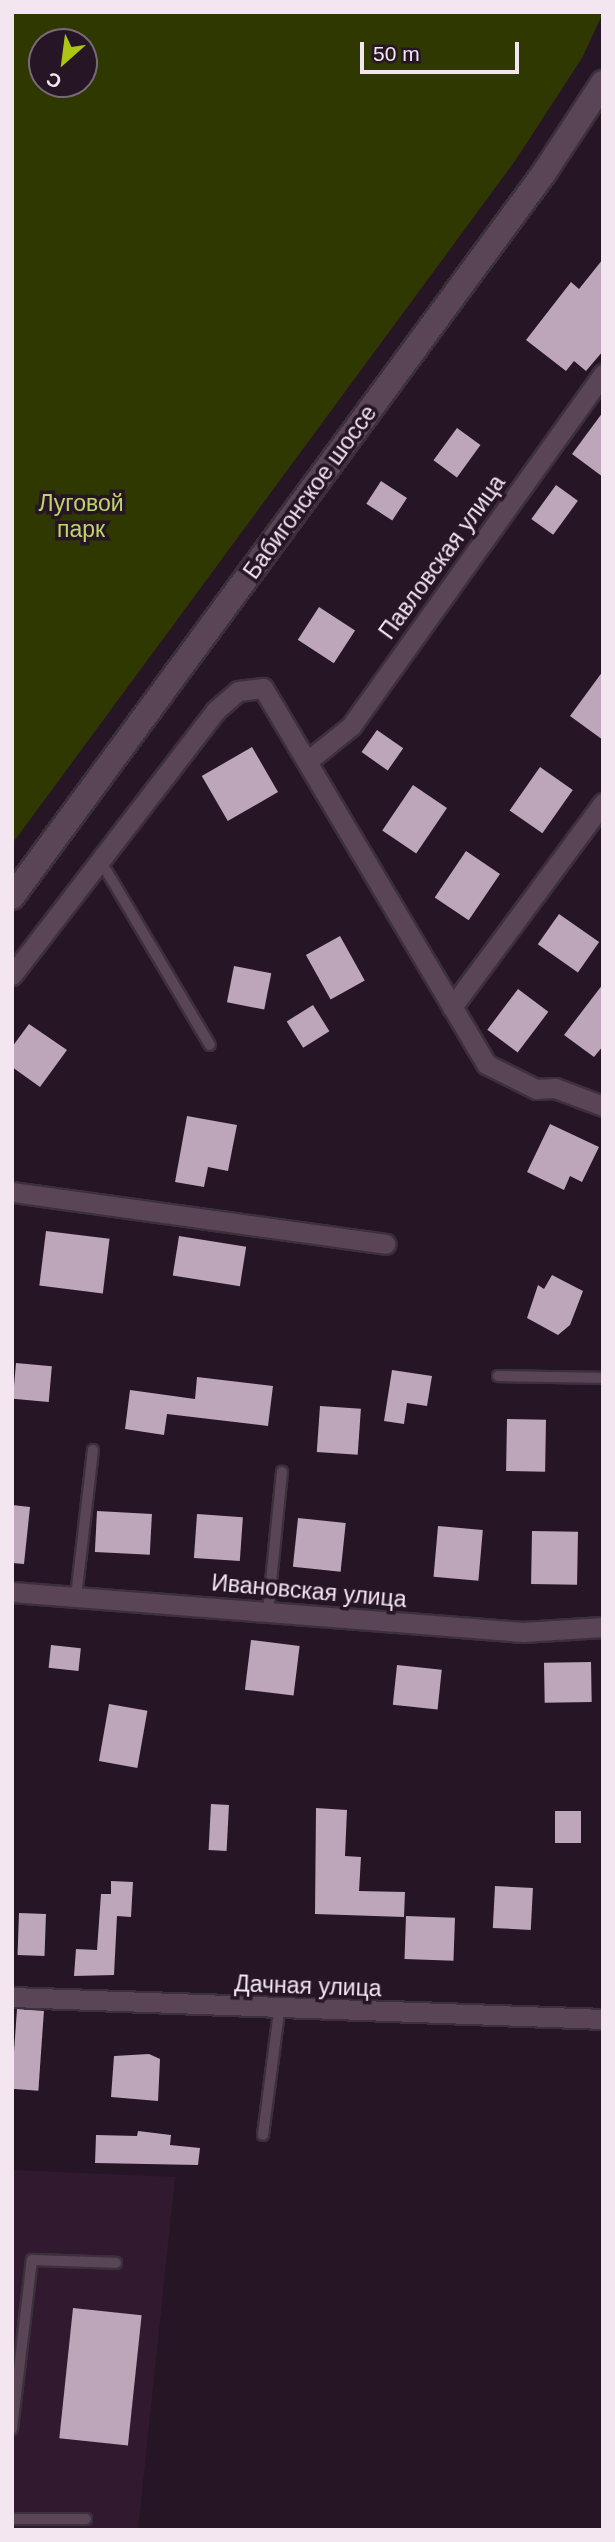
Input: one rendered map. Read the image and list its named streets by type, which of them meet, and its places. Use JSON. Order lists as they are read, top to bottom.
{
  "streets": {
    "street": [
      "Бабигонское шоссе",
      "Павловская улица",
      "Ивановская улица",
      "Дачная улица"
    ]
  },
  "parks": ["Луговой парк"],
  "scale_bar": "50 m",
  "north": "bottom left"
}
